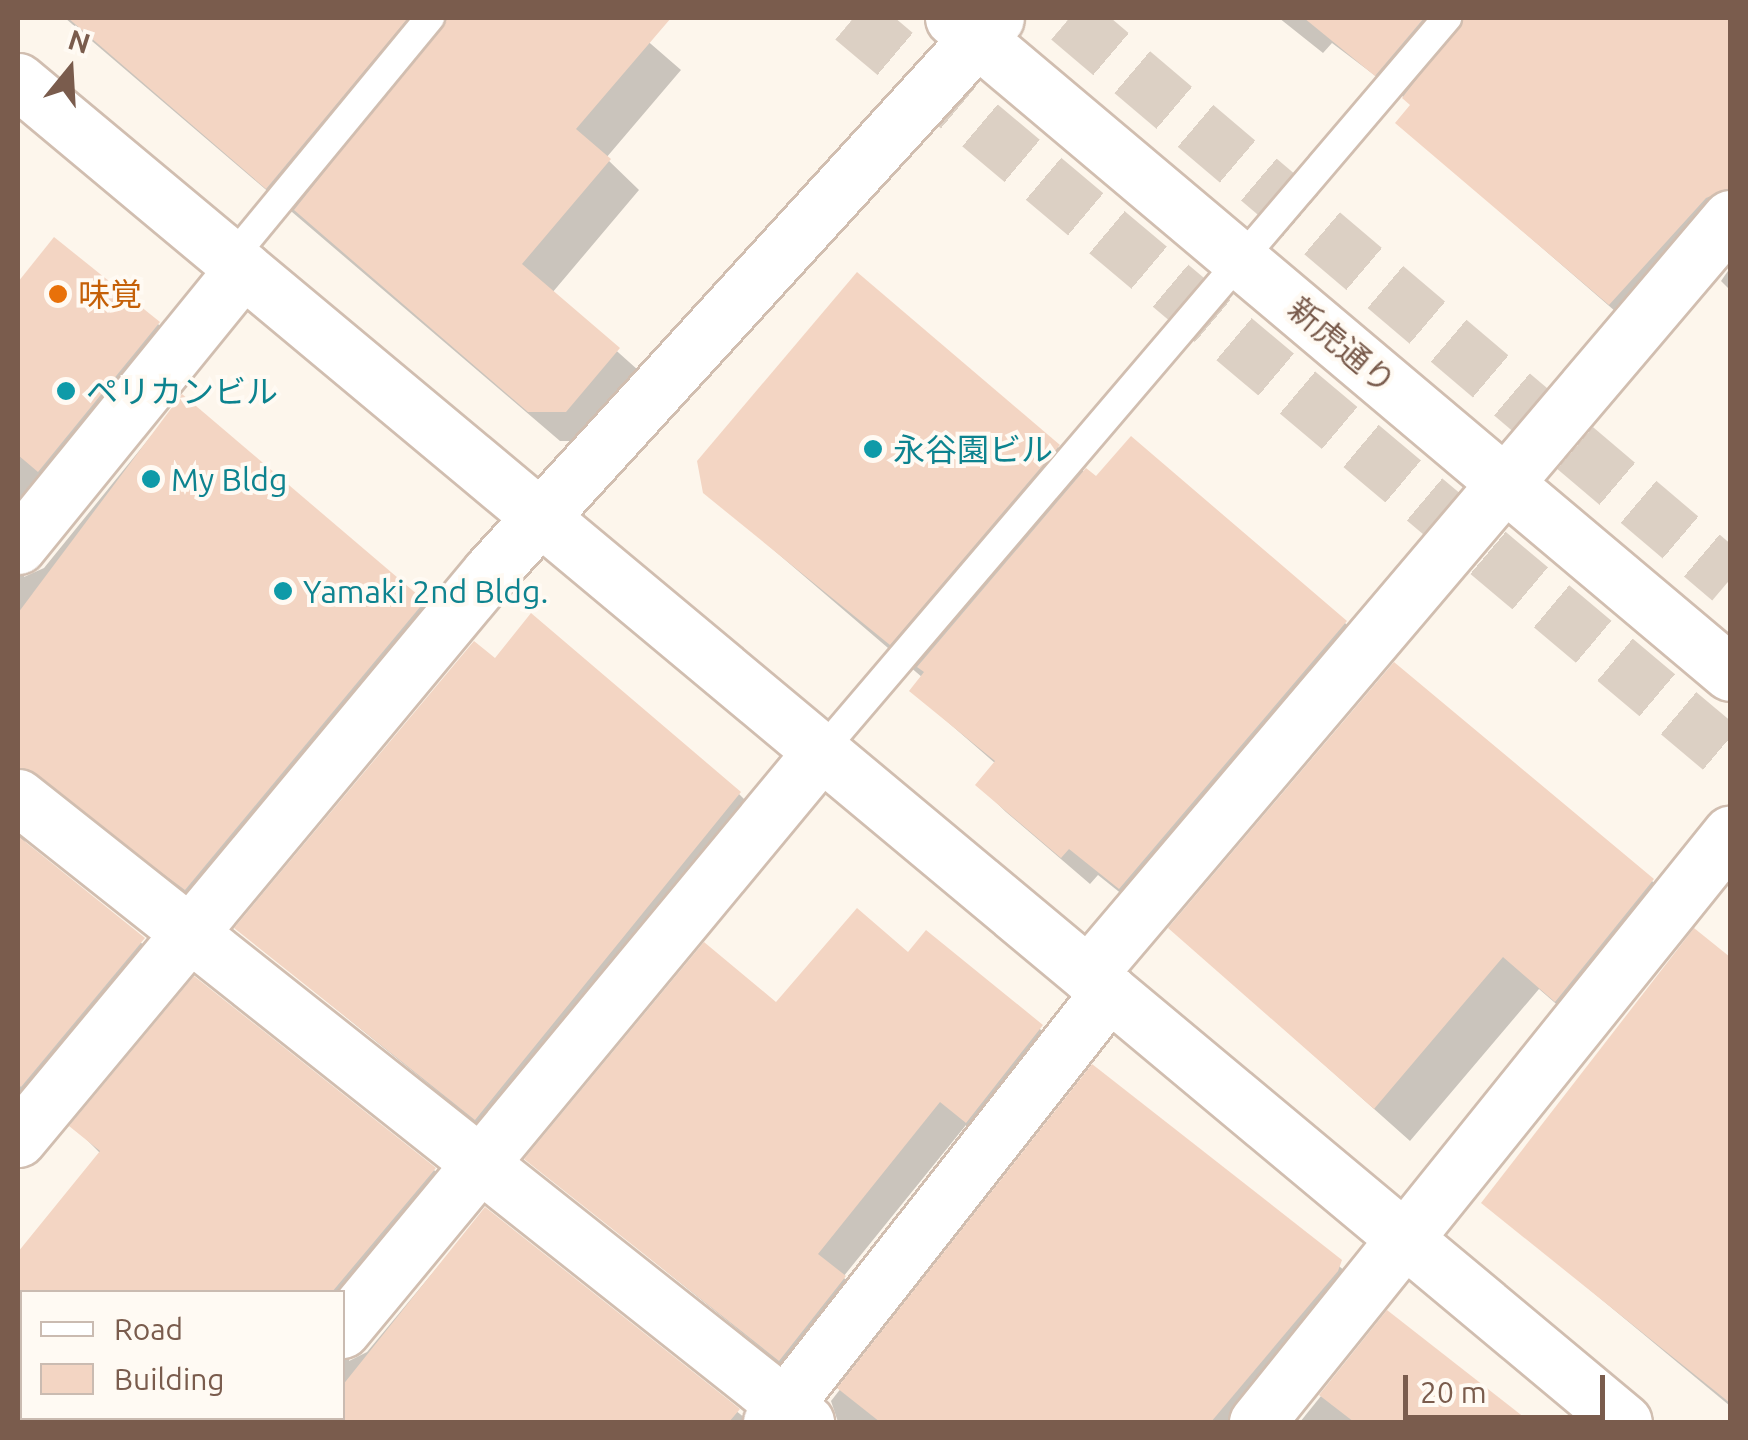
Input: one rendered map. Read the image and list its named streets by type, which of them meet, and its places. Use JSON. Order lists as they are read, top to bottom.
{
  "streets": {
    "street": ["新虎通り"]
  },
  "places": [
    "味覚",
    "ペリカンビル",
    "永谷園ビル",
    "My Bldg",
    "Yamaki 2nd Bldg."
  ],
  "legend": ["Road", "Building"],
  "scale_bar": "20 m",
  "north": "top"
}
